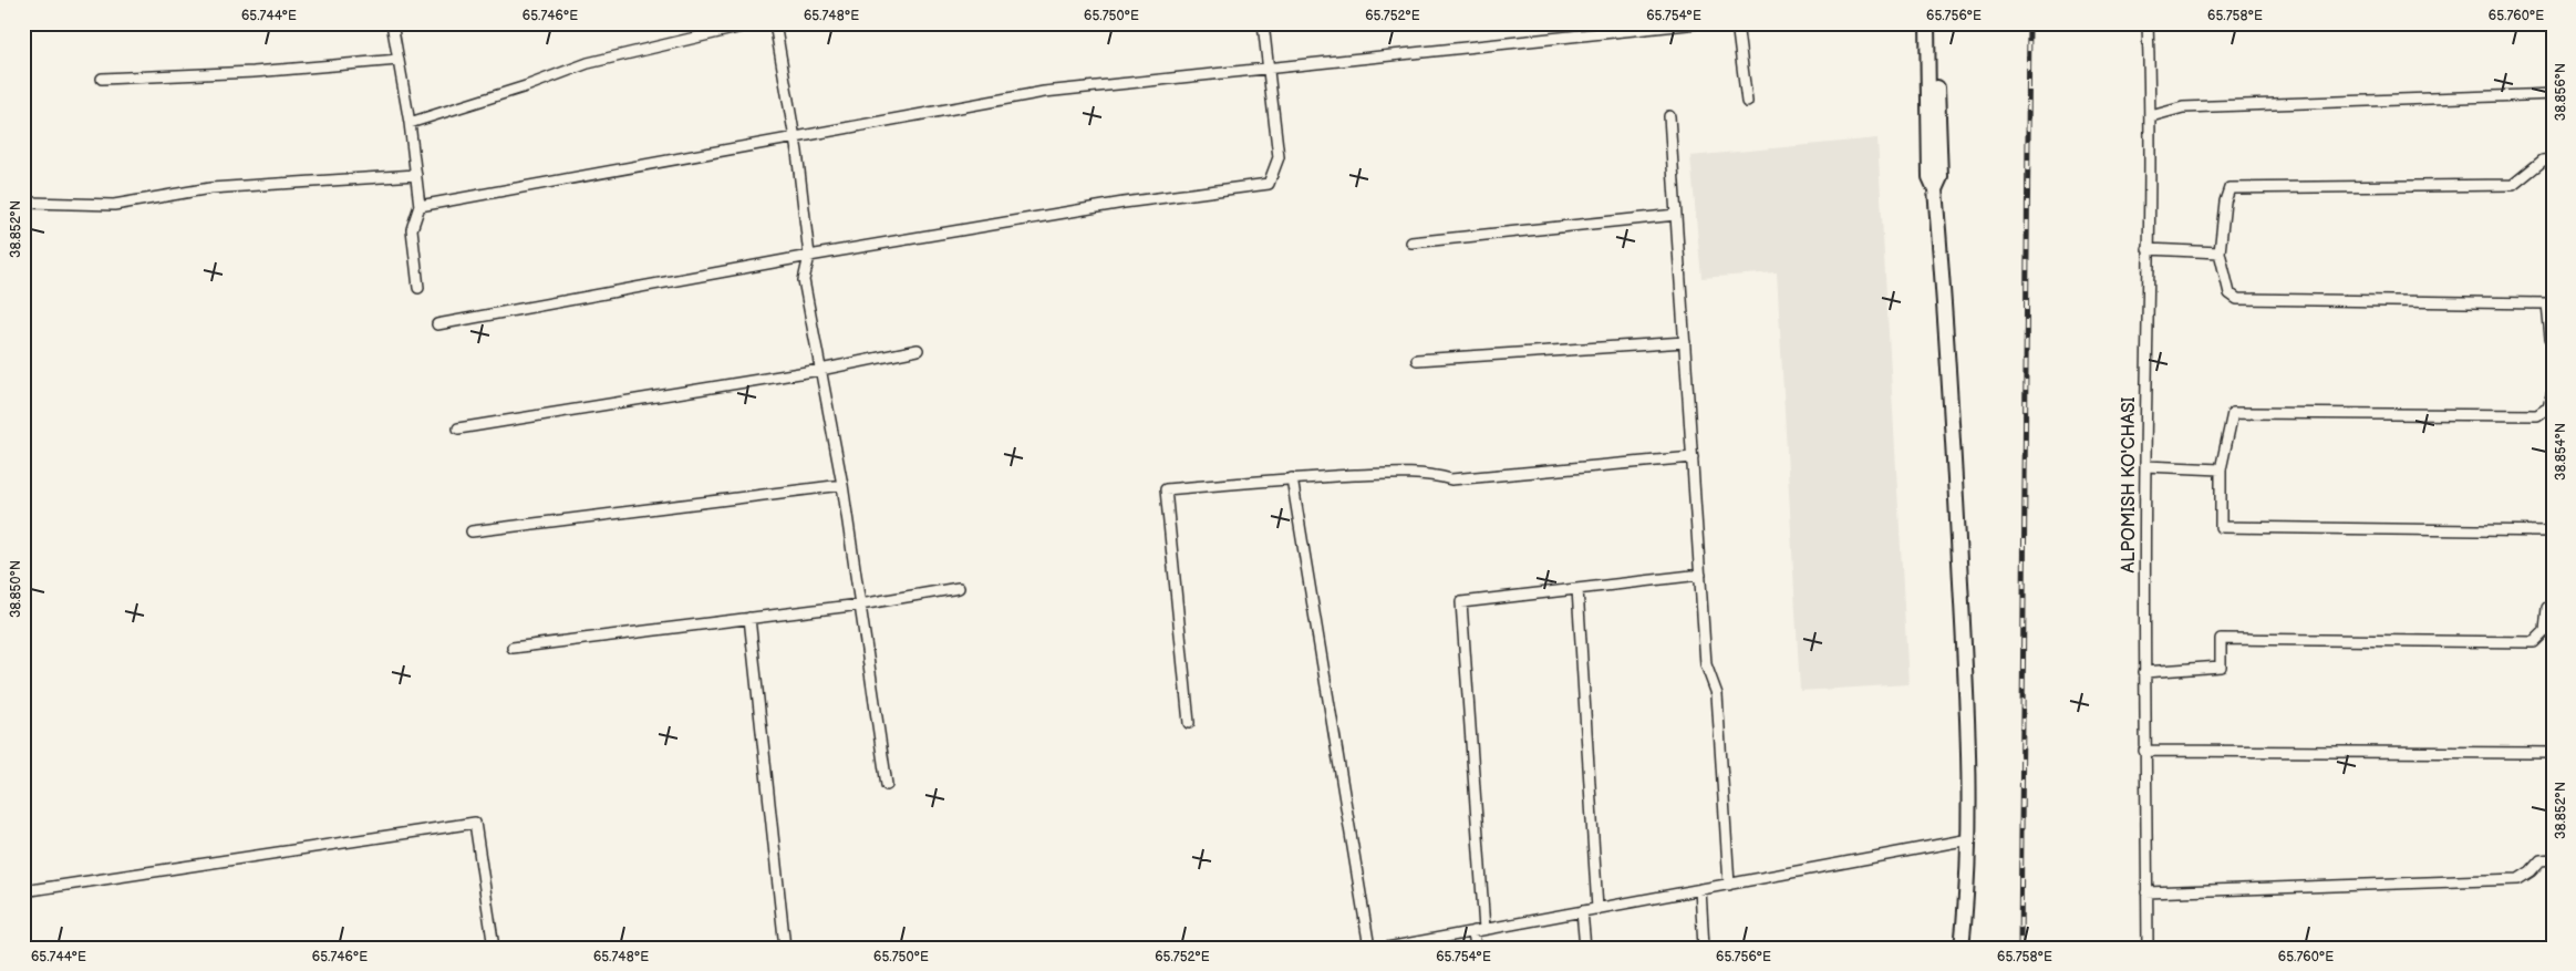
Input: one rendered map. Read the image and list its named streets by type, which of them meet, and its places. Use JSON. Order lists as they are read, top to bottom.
{
  "streets": {
    "street": ["ALPOMISH KO'CHASI"]
  },
  "coordinates": [
    "65.744°E",
    "65.746°E",
    "65.748°E",
    "65.750°E",
    "65.752°E",
    "65.754°E",
    "65.756°E",
    "65.758°E",
    "65.760°E",
    "38.856°N",
    "38.852°N",
    "38.854°N",
    "38.850°N"
  ]
}
